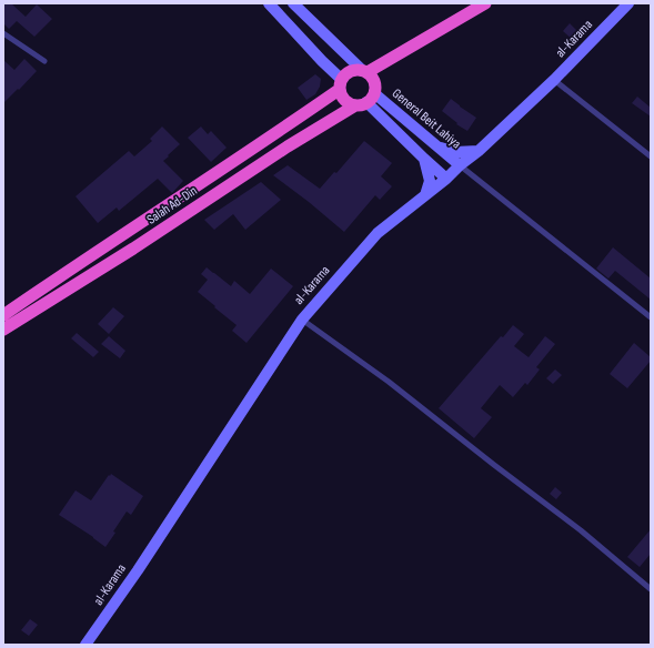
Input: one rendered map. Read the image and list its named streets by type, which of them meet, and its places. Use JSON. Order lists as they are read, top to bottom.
{
  "streets": {
    "highway": ["Salah Ad-Din"],
    "main road": ["al-Karama", "General Beit Lahiya"]
  },
  "crossings": [
    ["al-Karama", "General Beit Lahiya"],
    ["General Beit Lahiya", "Salah Ad-Din"]
  ]
}
